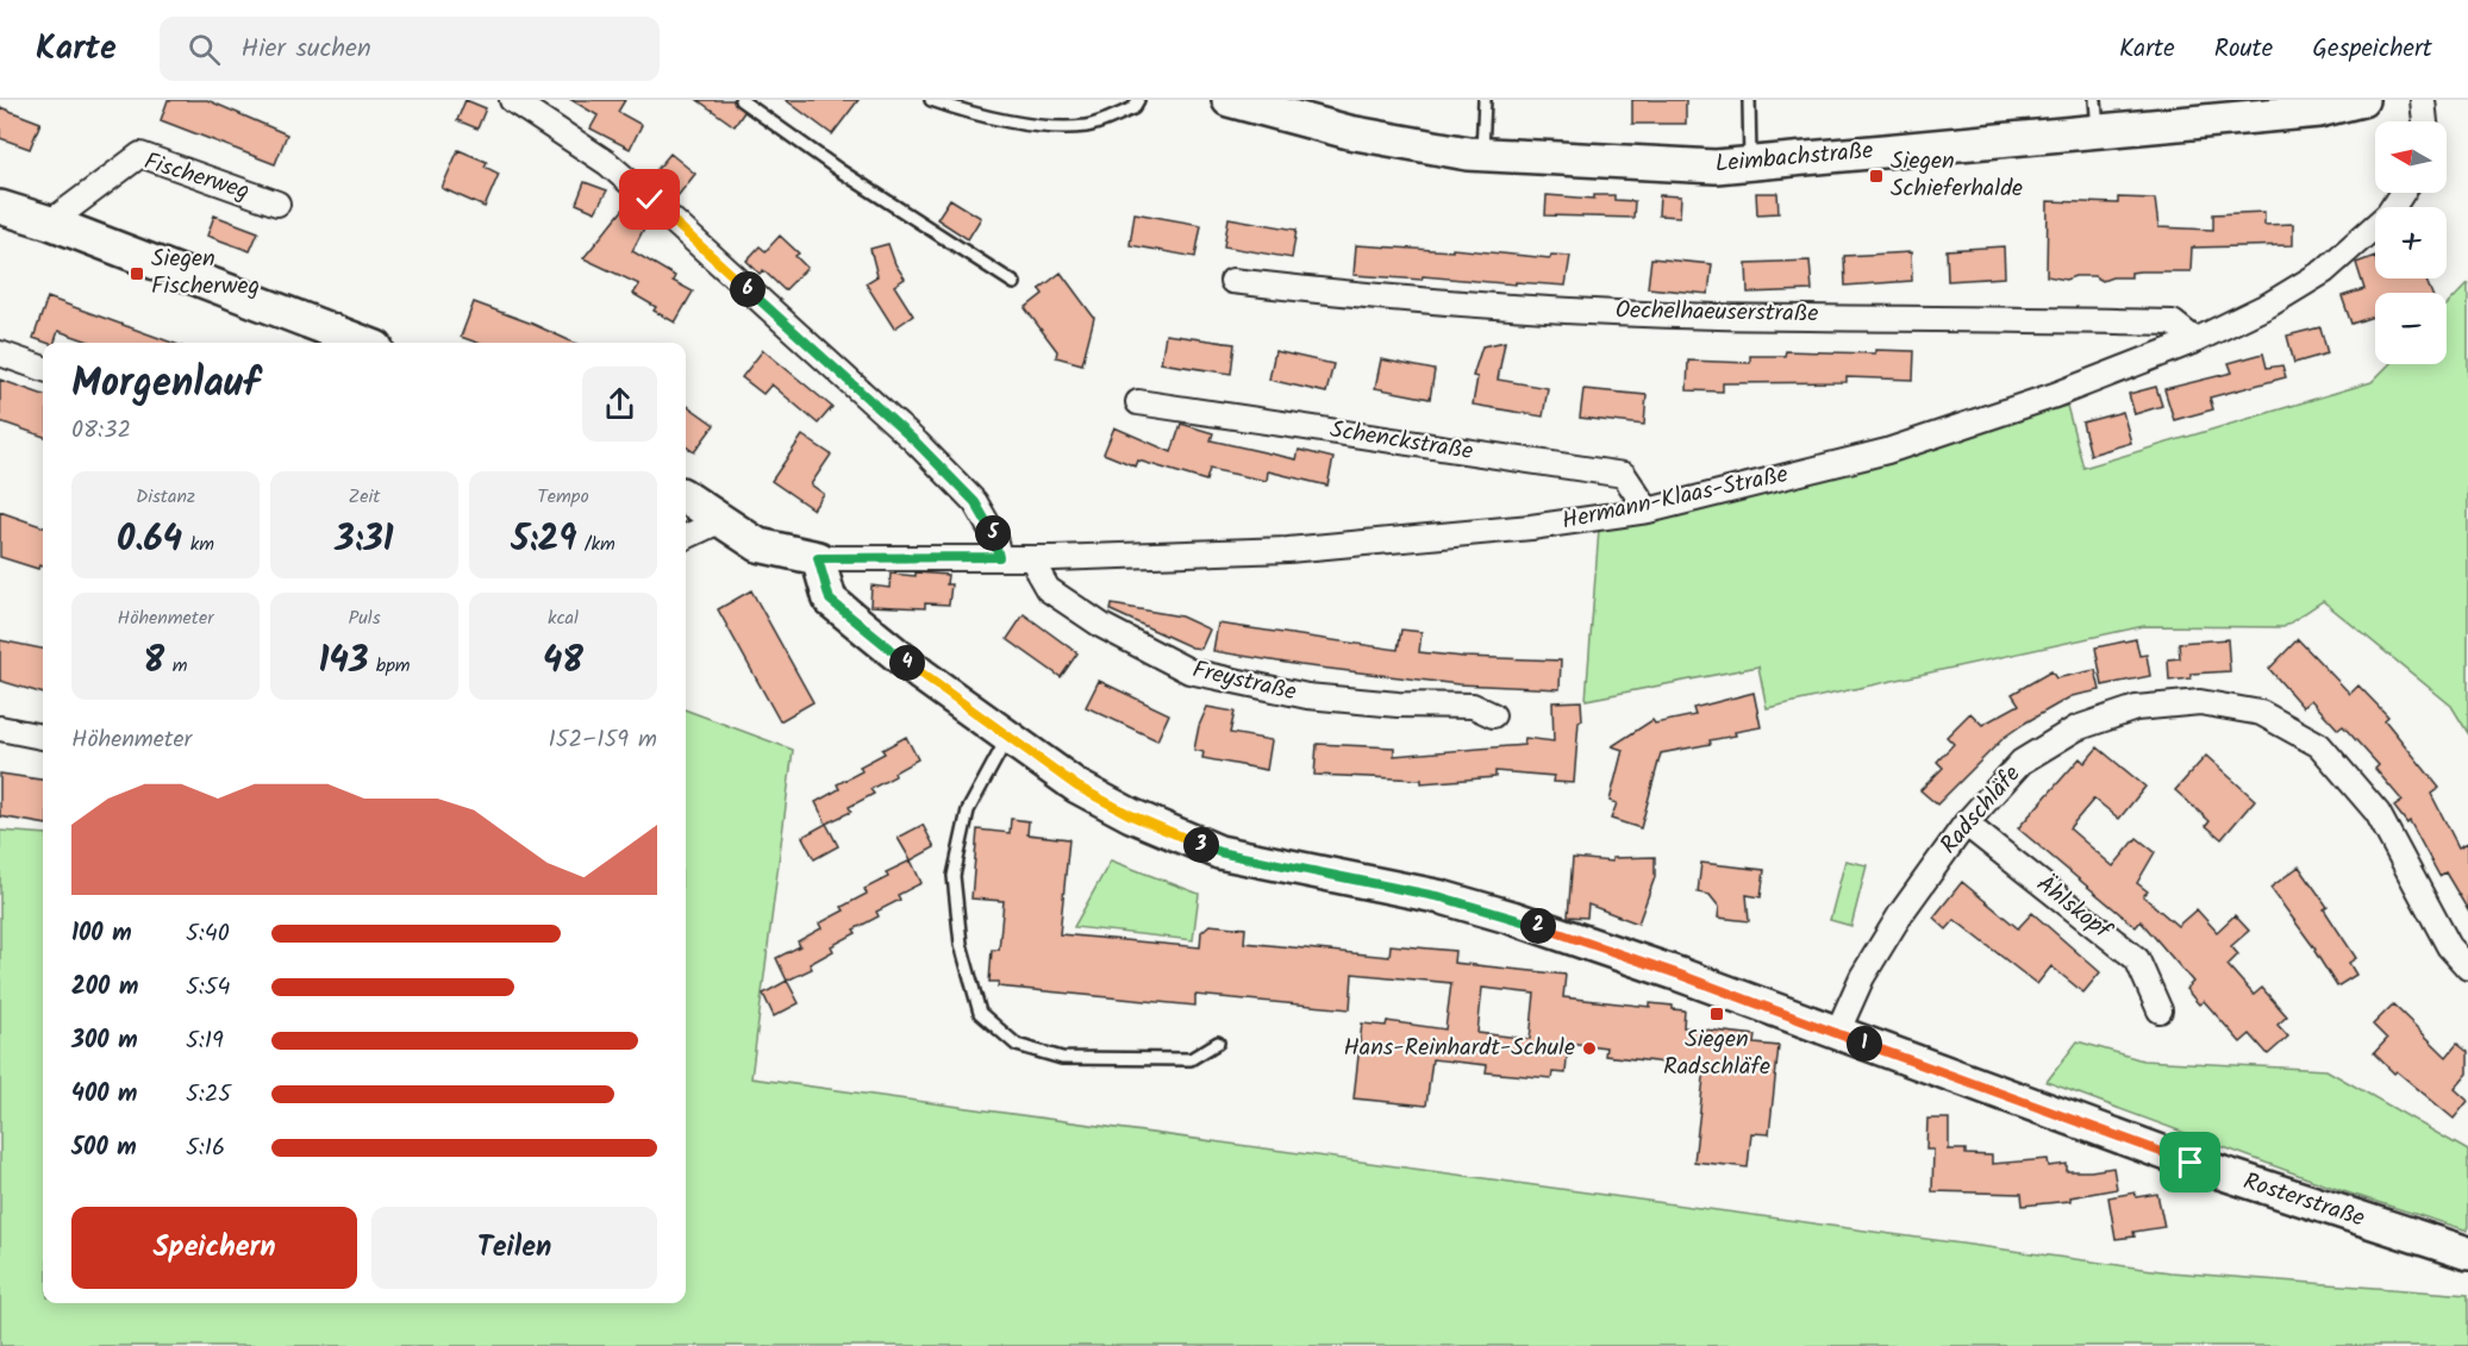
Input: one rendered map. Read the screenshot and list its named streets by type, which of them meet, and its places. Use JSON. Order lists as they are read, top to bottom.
{
  "streets": {
    "street": [
      "Leimbachstraße",
      "Fischerweg",
      "Oechelhaeuserstraße",
      "Schenckstraße",
      "Hermann-Klaas-Straße",
      "Freystraße",
      "Radschläfe",
      "Ählskopf",
      "Rosterstraße"
    ]
  },
  "crossings": [
    ["Oechelhaeuserstraße", "Hermann-Klaas-Straße"],
    ["Schenckstraße", "Hermann-Klaas-Straße"],
    ["Hermann-Klaas-Straße", "Freystraße"],
    ["Hermann-Klaas-Straße", "Rosterstraße"],
    ["Radschläfe", "Ählskopf"],
    ["Radschläfe", "Rosterstraße"]
  ],
  "places": {
    "transit": ["Siegen Schieferhalde", "Siegen Fischerweg", "Siegen Radschläfe"],
    "other": ["Hans-Reinhardt-Schule"]
  },
  "north": "left",
  "page": {
    "header": "Karte",
    "search": "Hier suchen",
    "nav": ["Karte", "Route", "Gespeichert"],
    "map_buttons": ["+", "−"],
    "pins": [
      "6",
      "5",
      "4",
      "3",
      "2",
      "1"
    ],
    "heading": ["Morgenlauf", "08:32"],
    "stats": [
      ["Distanz", "0.64 km"],
      ["Zeit", "3:31"],
      ["Tempo", "5:29 /km"],
      ["Höhenmeter", "8 m"],
      ["Puls", "143 bpm"],
      ["kcal", "48"]
    ],
    "chart": ["Höhenmeter", "152–159 m"],
    "list": [
      {
        "name": "100 m",
        "note": "5:40"
      },
      {
        "name": "200 m",
        "note": "5:54"
      },
      {
        "name": "300 m",
        "note": "5:19"
      },
      {
        "name": "400 m",
        "note": "5:25"
      },
      {
        "name": "500 m",
        "note": "5:16"
      }
    ],
    "buttons": ["Speichern", "Teilen"]
  }
}
